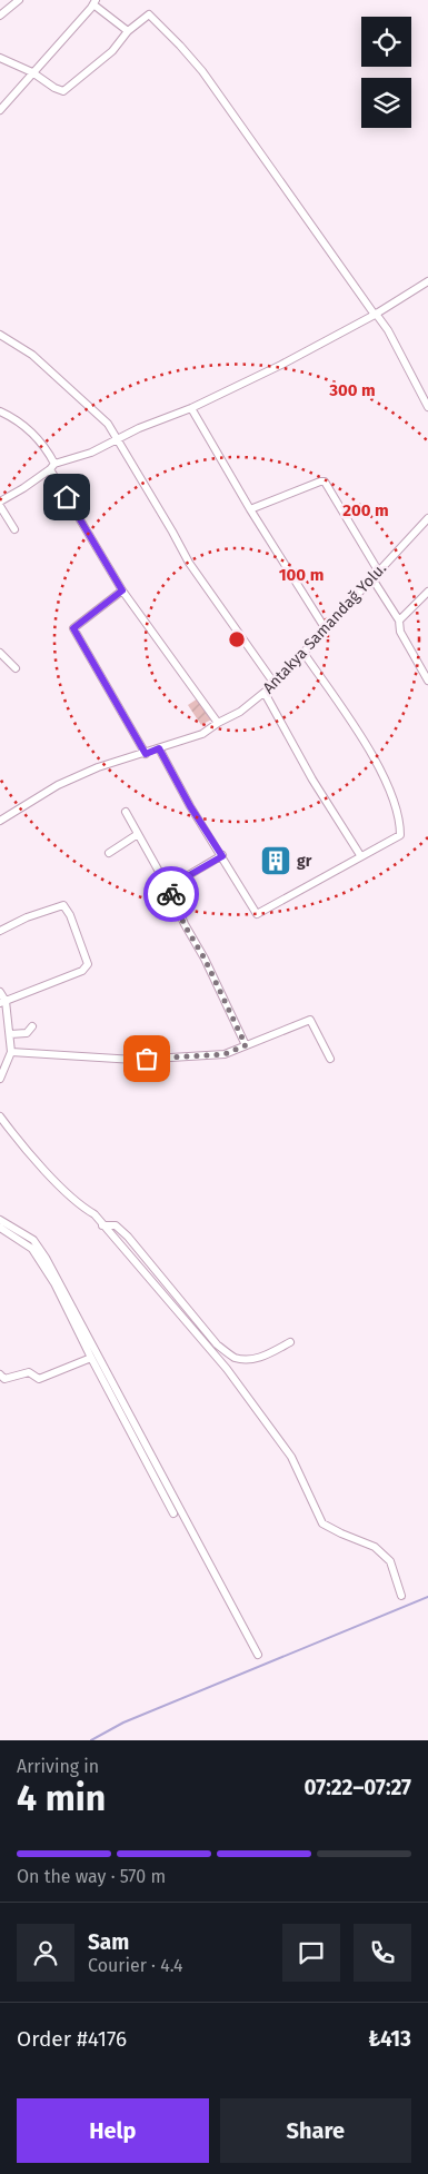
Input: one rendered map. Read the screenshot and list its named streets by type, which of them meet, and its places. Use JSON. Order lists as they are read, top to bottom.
{
  "streets": {
    "street": ["Antakya Samandağ Yolu."]
  },
  "places": {
    "building": ["gr"]
  },
  "page": {
    "heading": ["4 min", "Arriving in", "07:22–07:27"],
    "panel": [
      "Sam",
      "Courier · 4.4",
      "Order #4176",
      "₺413"
    ],
    "bar": "On the way · 570 m",
    "buttons": ["Help", "Share"]
  },
  "rings": ["300 m", "200 m", "100 m"]
}
